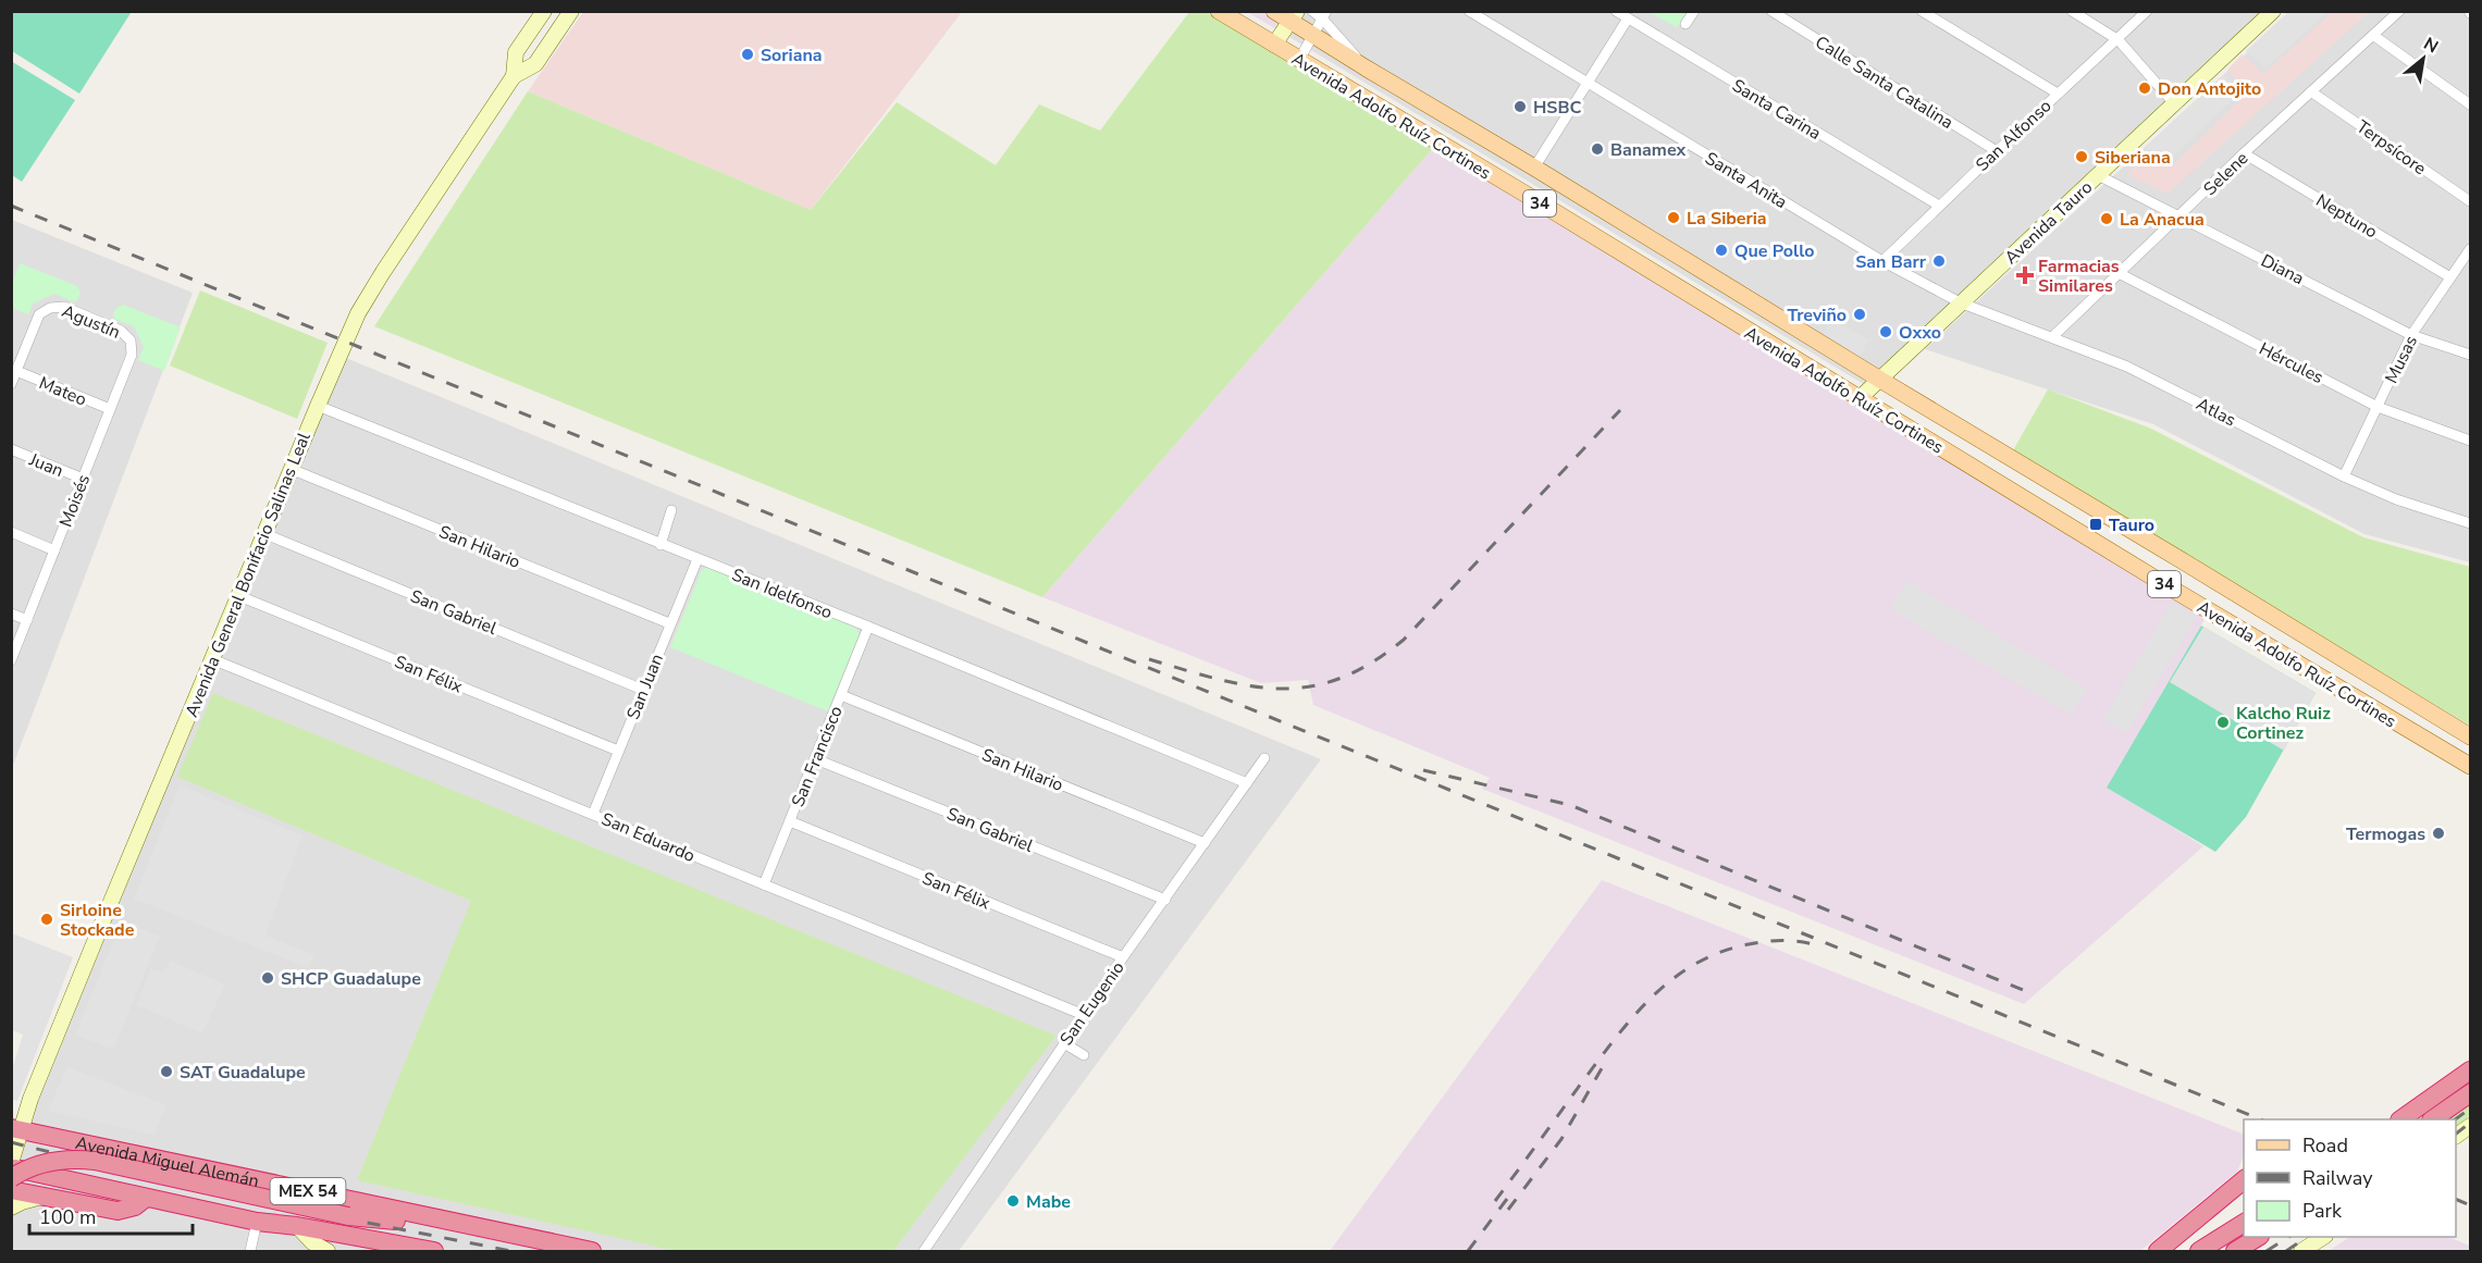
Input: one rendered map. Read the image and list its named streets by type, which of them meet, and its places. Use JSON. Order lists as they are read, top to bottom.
{
  "streets": {
    "highway": ["Avenida Miguel Alemán", "MEX 54"],
    "main road": ["Avenida Adolfo Ruíz Cortines", "34"],
    "street": [
      "Calle Santa Catalina",
      "Santa Carina",
      "San Alfonso",
      "Terpsícore",
      "Selene",
      "Santa Anita",
      "Neptuno",
      "Avenida Tauro",
      "Diana",
      "Agustín",
      "Musas",
      "Hércules",
      "Mateo",
      "Atlas",
      "Juan",
      "Moisés",
      "San Hilario",
      "Avenida General Bonifacio Salinas Leal",
      "San Idelfonso",
      "San Gabriel",
      "San Félix",
      "San Juan",
      "San Francisco",
      "San Eduardo",
      "San Eugenio"
    ]
  },
  "crossings": [
    ["Calle Santa Catalina", "San Alfonso"],
    ["Santa Carina", "San Alfonso"],
    ["Avenida Adolfo Ruíz Cortines", "Avenida Tauro"],
    ["San Alfonso", "Santa Anita"],
    ["Terpsícore", "Selene"],
    ["Selene", "Neptuno"],
    ["Selene", "Diana"],
    ["Selene", "Hércules"],
    ["Selene", "Atlas"],
    ["Santa Anita", "Avenida Tauro"],
    ["Santa Anita", "Atlas"],
    ["Neptuno", "Musas"],
    ["Avenida Tauro", "Diana"],
    ["Avenida Tauro", "Atlas"],
    ["Diana", "Musas"],
    ["Agustín", "Mateo"],
    ["Agustín", "Moisés"],
    ["Musas", "Hércules"],
    ["Musas", "Atlas"],
    ["Mateo", "Moisés"],
    ["Juan", "Moisés"],
    ["San Hilario", "Avenida General Bonifacio Salinas Leal"],
    ["San Hilario", "San Juan"],
    ["San Hilario", "San Francisco"],
    ["San Hilario", "San Eugenio"],
    ["Avenida General Bonifacio Salinas Leal", "San Idelfonso"],
    ["Avenida General Bonifacio Salinas Leal", "San Gabriel"],
    ["Avenida General Bonifacio Salinas Leal", "San Félix"],
    ["Avenida General Bonifacio Salinas Leal", "San Eduardo"],
    ["Avenida General Bonifacio Salinas Leal", "Avenida Miguel Alemán"],
    ["San Idelfonso", "San Juan"],
    ["San Idelfonso", "San Francisco"],
    ["San Idelfonso", "San Eugenio"],
    ["San Gabriel", "San Juan"],
    ["San Gabriel", "San Francisco"],
    ["San Gabriel", "San Eugenio"],
    ["San Félix", "San Juan"],
    ["San Félix", "San Francisco"],
    ["San Félix", "San Eugenio"],
    ["San Juan", "San Eduardo"],
    ["San Francisco", "San Eduardo"],
    ["San Eduardo", "San Eugenio"]
  ],
  "places": {
    "other": [
      "Soriana",
      "Don Antojito",
      "HSBC",
      "Banamex",
      "Siberiana",
      "La Siberia",
      "La Anacua",
      "Que Pollo",
      "San Barr",
      "Treviño",
      "Oxxo",
      "Kalcho Ruiz Cortinez",
      "Termogas",
      "Sirloine Stockade",
      "SHCP Guadalupe",
      "SAT Guadalupe",
      "Mabe"
    ],
    "health": ["Farmacias Similares"],
    "transit": ["Tauro"]
  },
  "legend": ["Road", "Railway", "Park"],
  "scale_bar": "100 m",
  "north": "top right"
}
